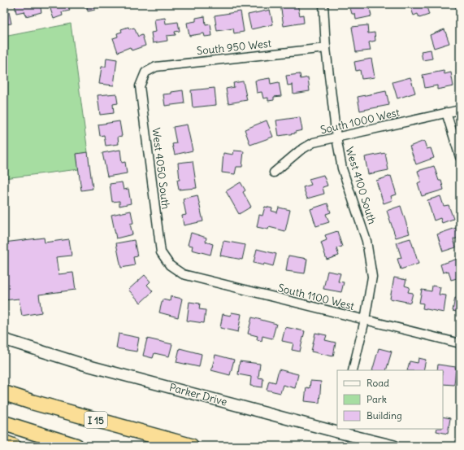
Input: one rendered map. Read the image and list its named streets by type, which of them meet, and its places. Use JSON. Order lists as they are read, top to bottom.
{
  "streets": {
    "highway": ["I 15"],
    "street": [
      "South 950 West",
      "South 1000 West",
      "West 4050 South",
      "West 4100 South",
      "South 1100 West",
      "Parker Drive"
    ]
  },
  "crossings": [
    ["South 950 West", "West 4050 South"],
    ["South 950 West", "West 4100 South"],
    ["South 1000 West", "West 4100 South"],
    ["West 4050 South", "South 1100 West"],
    ["West 4100 South", "South 1100 West"]
  ],
  "legend": ["Road", "Park", "Building"]
}
